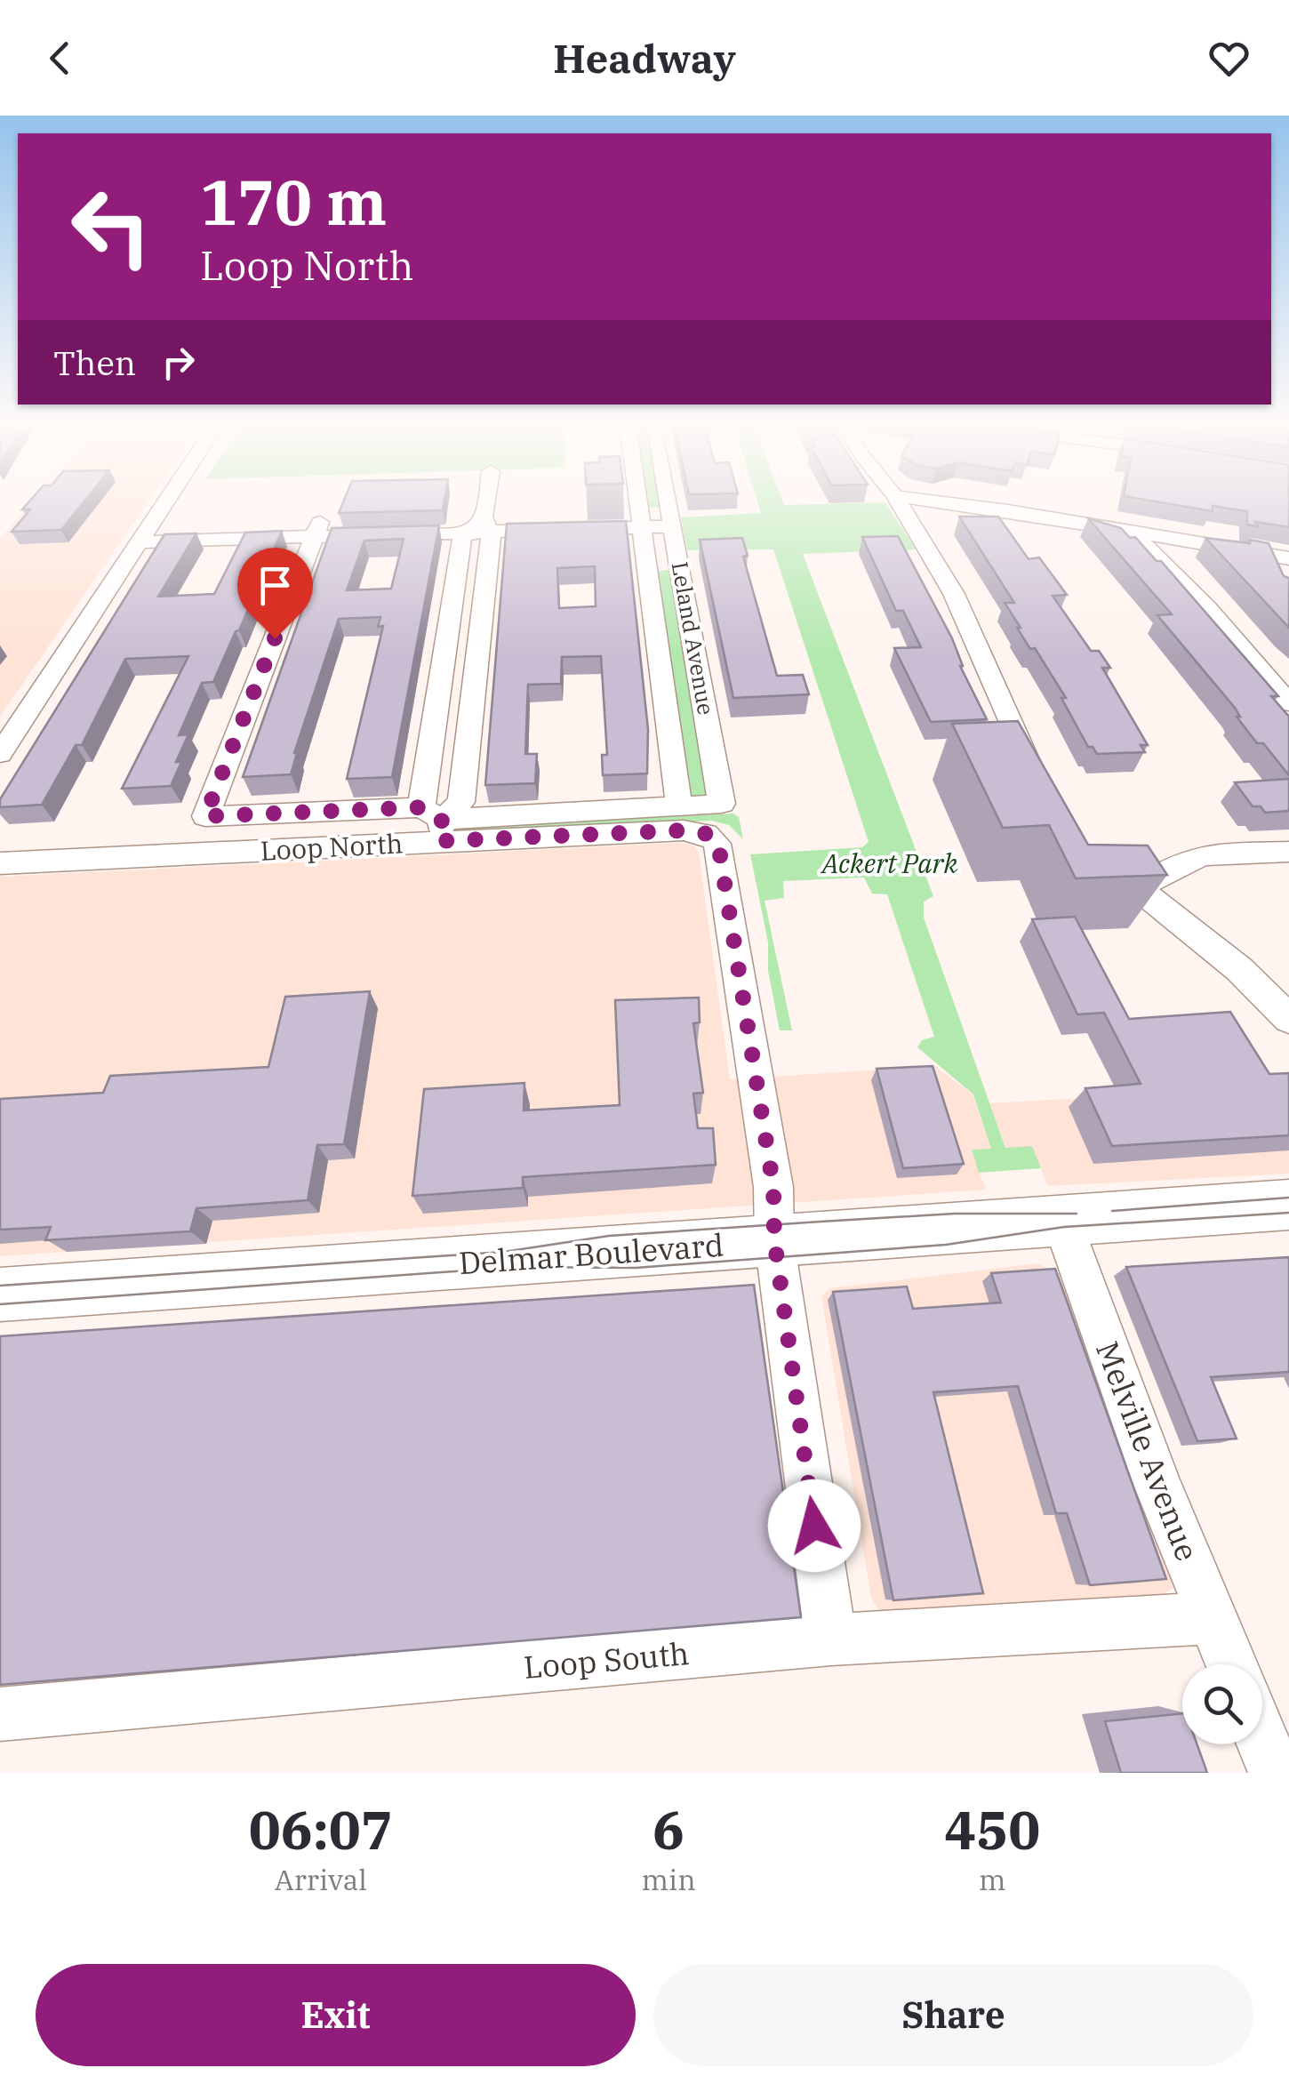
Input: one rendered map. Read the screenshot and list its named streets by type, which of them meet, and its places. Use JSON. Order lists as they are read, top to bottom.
{
  "streets": {
    "main road": ["Delmar Boulevard"],
    "street": [
      "Leland Avenue",
      "Loop North",
      "Melville Avenue",
      "Loop South"
    ]
  },
  "crossings": [
    ["Loop North", "Delmar Boulevard"],
    ["Delmar Boulevard", "Melville Avenue"],
    ["Melville Avenue", "Loop South"]
  ],
  "parks": ["Ackert Park"],
  "page": {
    "header": "Headway",
    "turn": ["170 m", "Loop North"],
    "then": "Then",
    "eta": [
      "06:07",
      "Arrival",
      "6",
      "min",
      "450",
      "m"
    ],
    "buttons": ["Exit", "Share"]
  }
}
